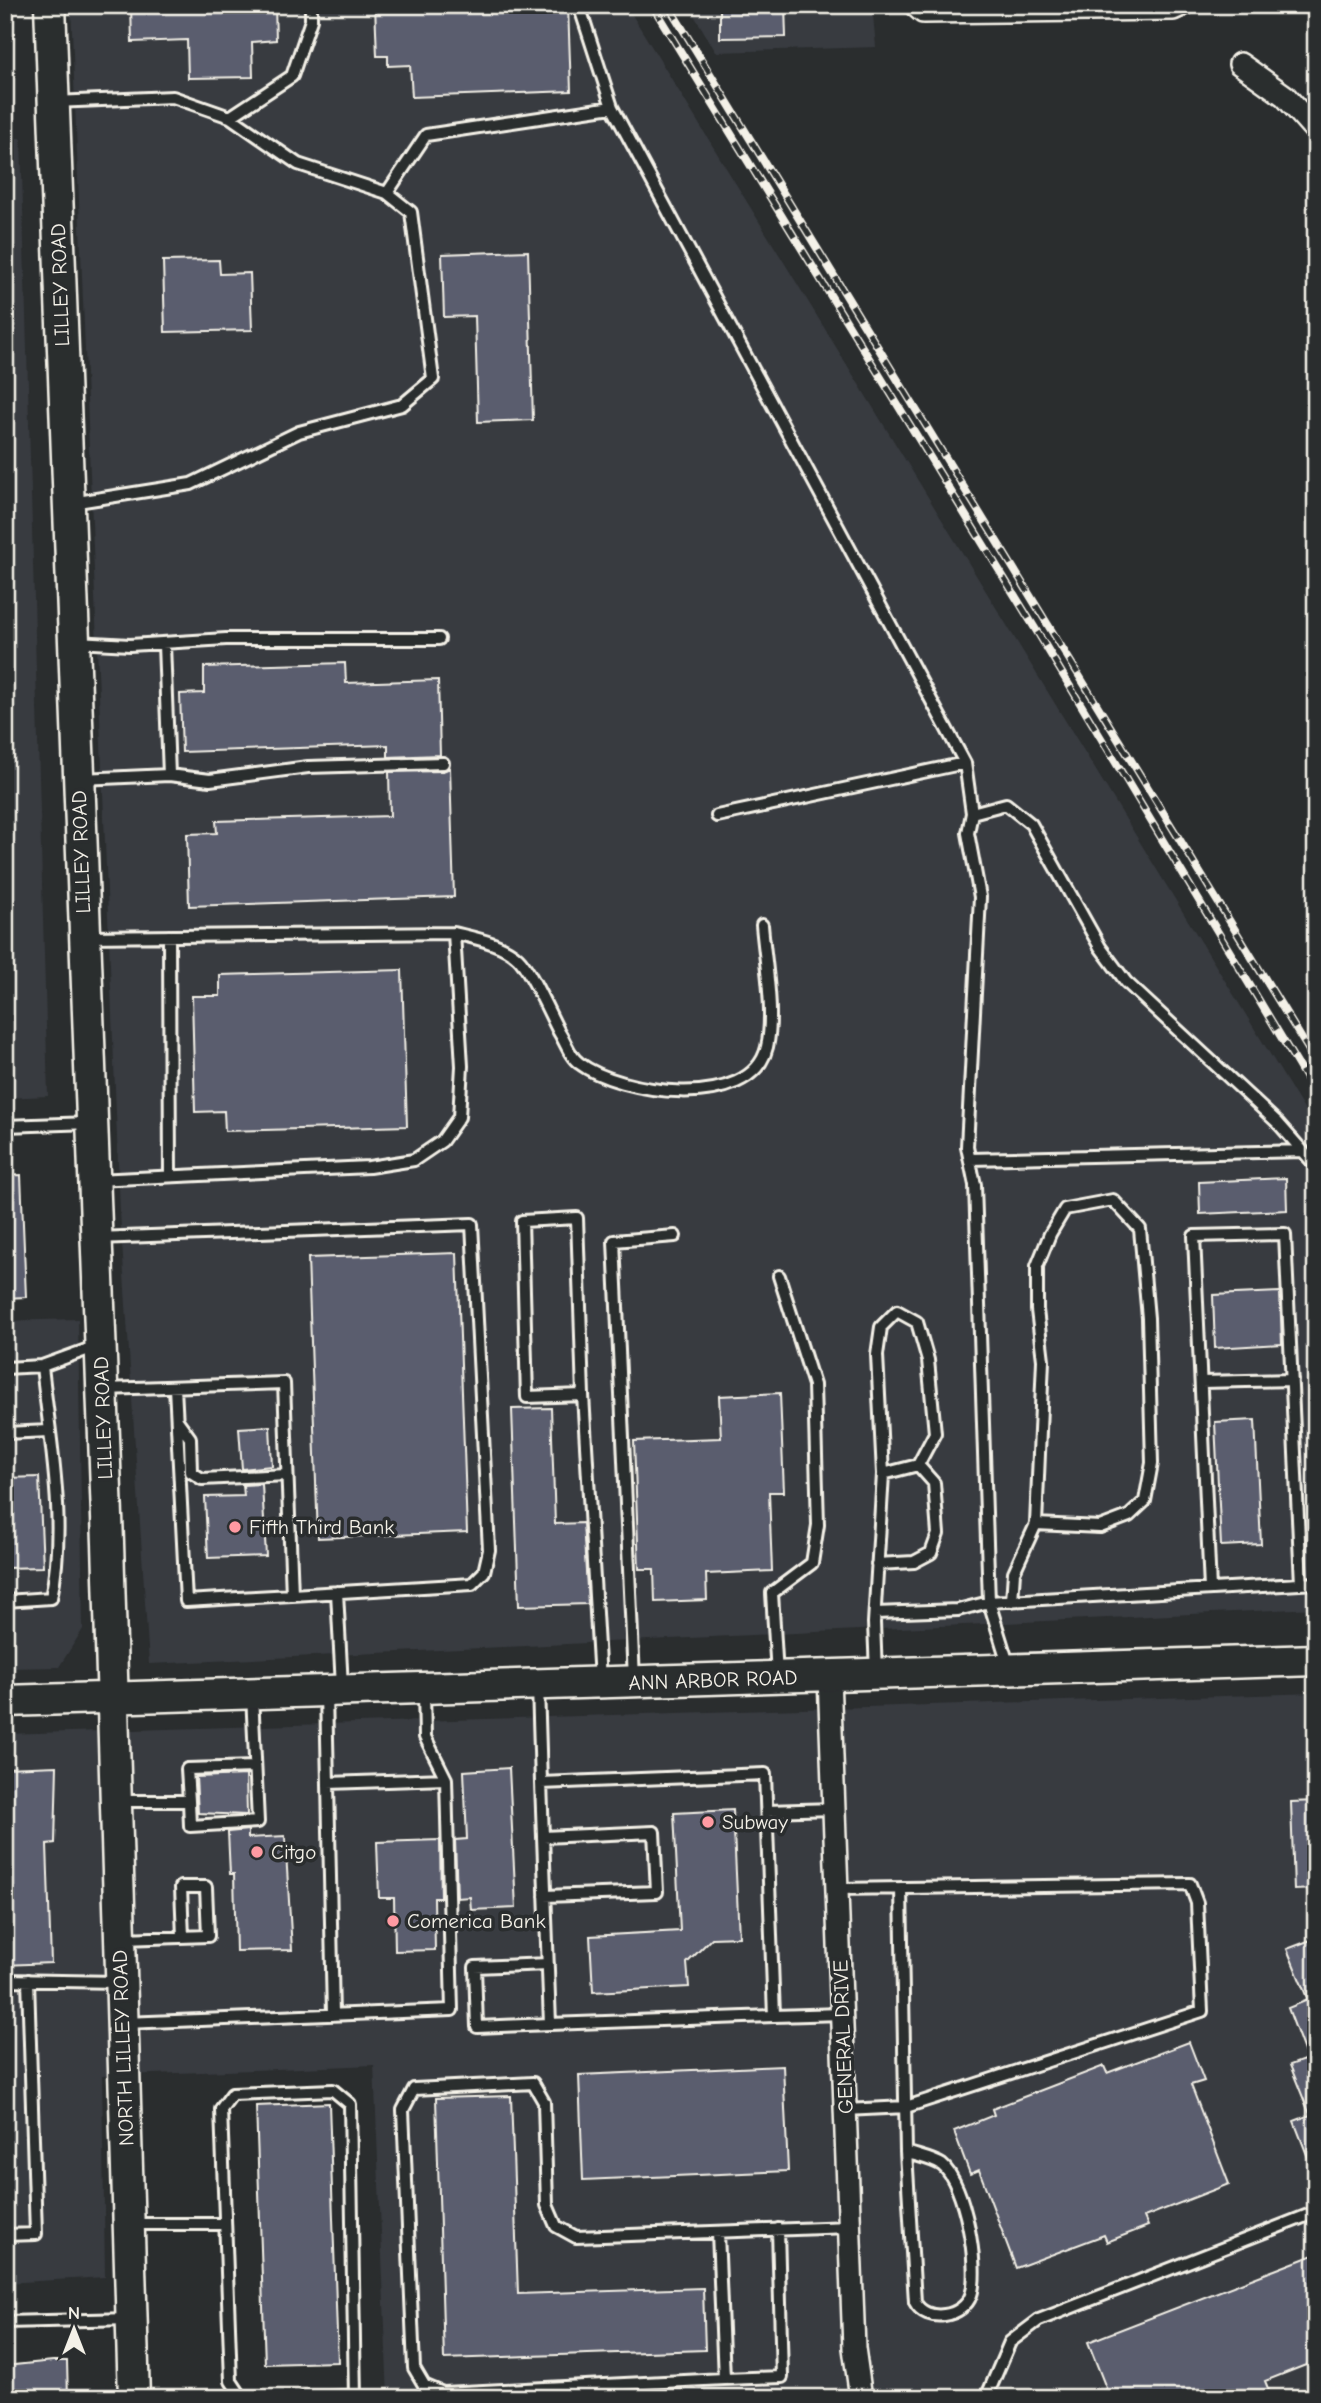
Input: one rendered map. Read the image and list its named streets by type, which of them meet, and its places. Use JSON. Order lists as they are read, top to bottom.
{
  "streets": {
    "street": [
      "LILLEY ROAD",
      "ANN ARBOR ROAD",
      "GENERAL DRIVE",
      "NORTH LILLEY ROAD"
    ]
  },
  "crossings": [
    ["LILLEY ROAD", "ANN ARBOR ROAD"],
    ["LILLEY ROAD", "NORTH LILLEY ROAD"],
    ["ANN ARBOR ROAD", "GENERAL DRIVE"],
    ["ANN ARBOR ROAD", "NORTH LILLEY ROAD"]
  ],
  "places": [
    "Fifth Third Bank",
    "Subway",
    "Citgo",
    "Comerica Bank"
  ],
  "north": "top"
}
